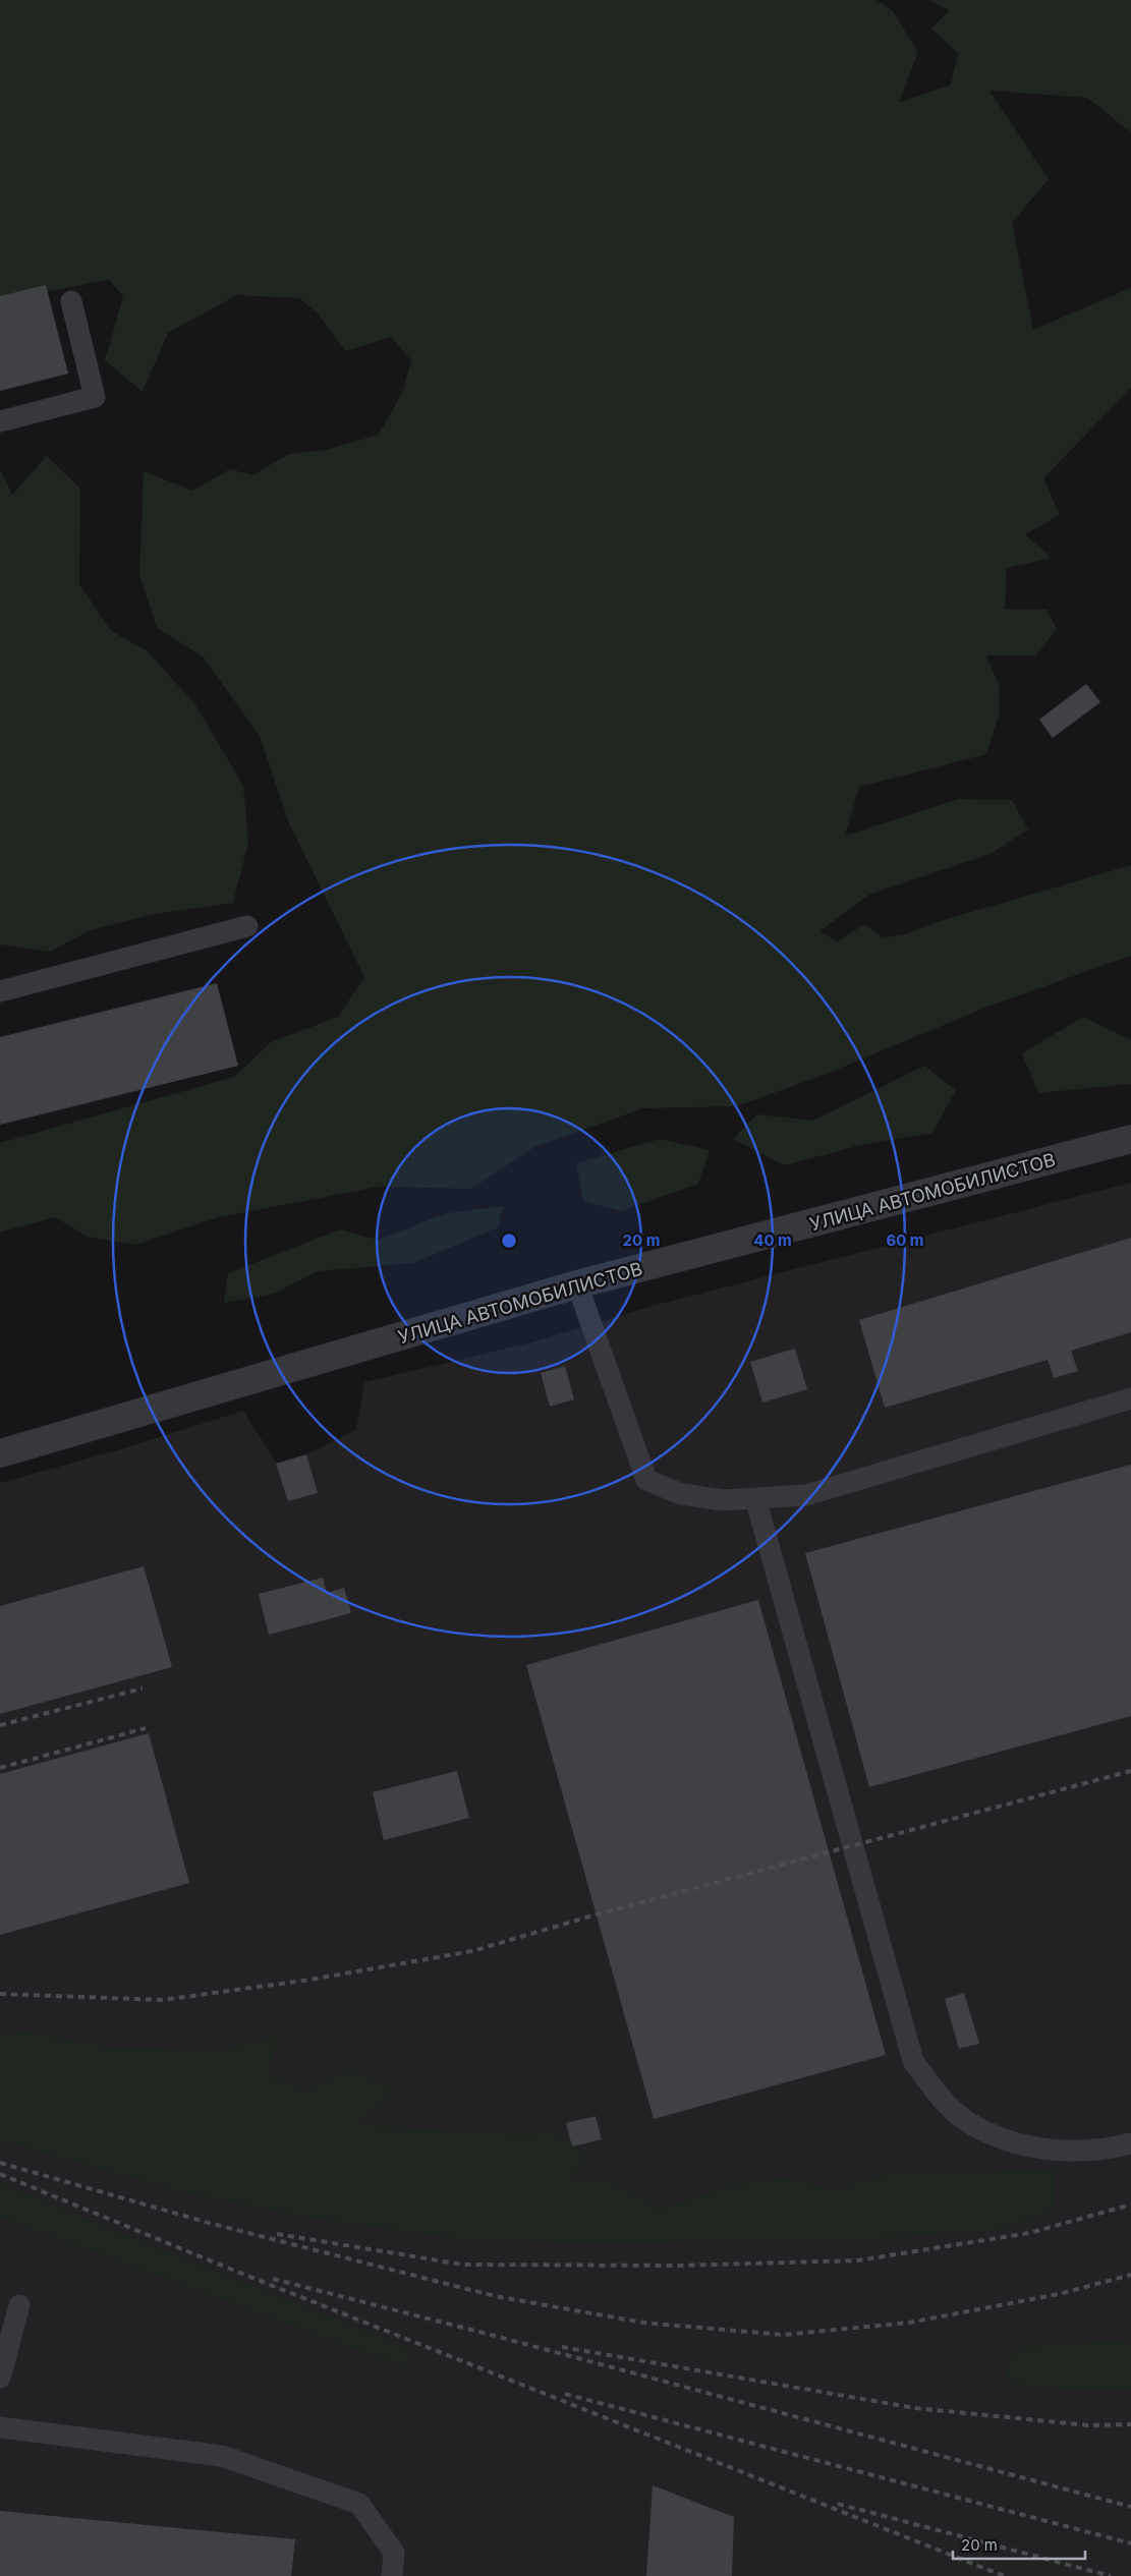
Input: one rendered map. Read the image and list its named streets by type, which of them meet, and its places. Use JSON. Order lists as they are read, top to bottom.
{
  "streets": {
    "street": ["УЛИЦА АВТОМОБИЛИСТОВ"]
  },
  "scale_bar": "20 m",
  "rings": ["20 m", "40 m", "60 m"]
}
